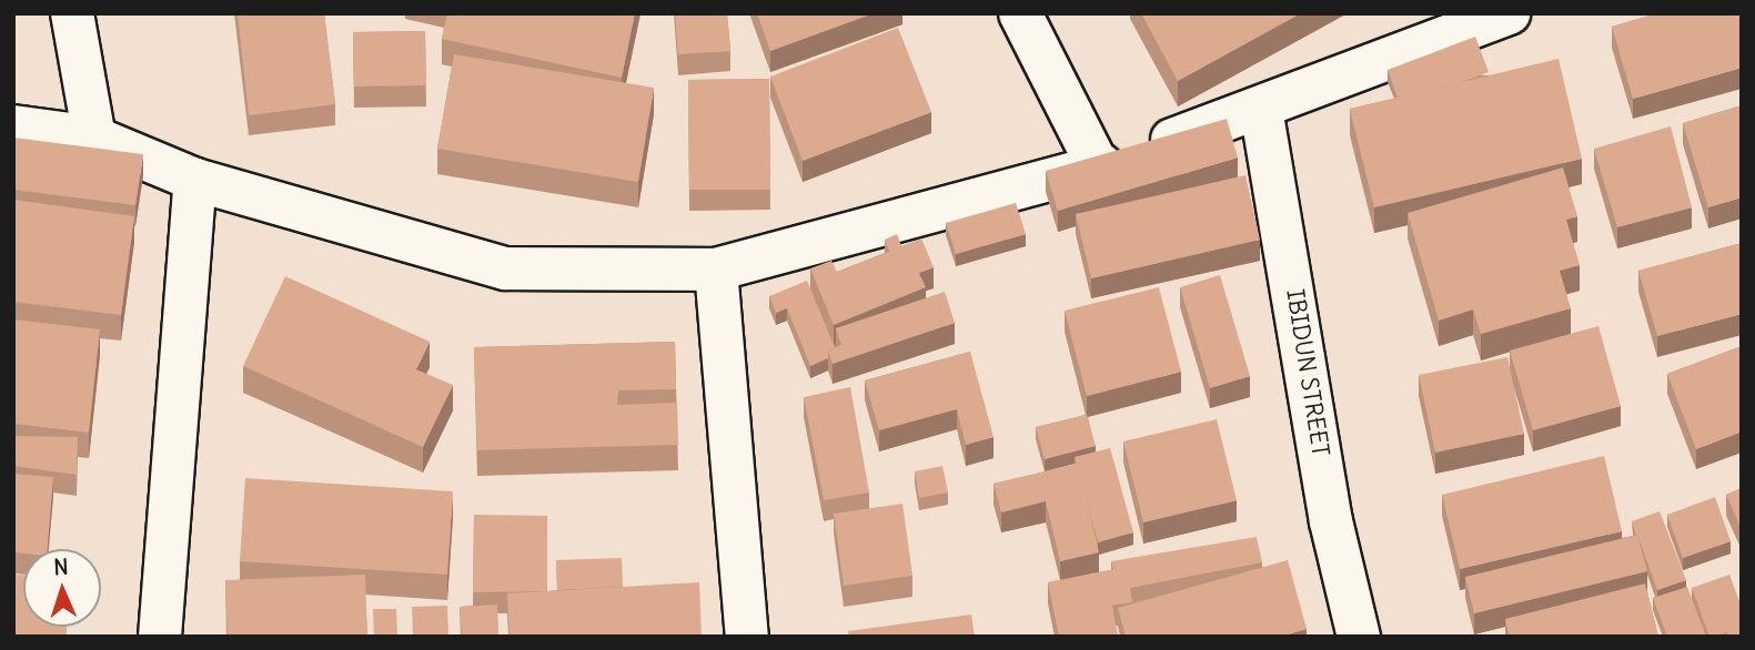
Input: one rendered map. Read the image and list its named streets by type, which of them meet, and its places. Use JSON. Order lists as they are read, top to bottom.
{
  "streets": {
    "street": ["IBIDUN STREET"]
  },
  "north": "top"
}
